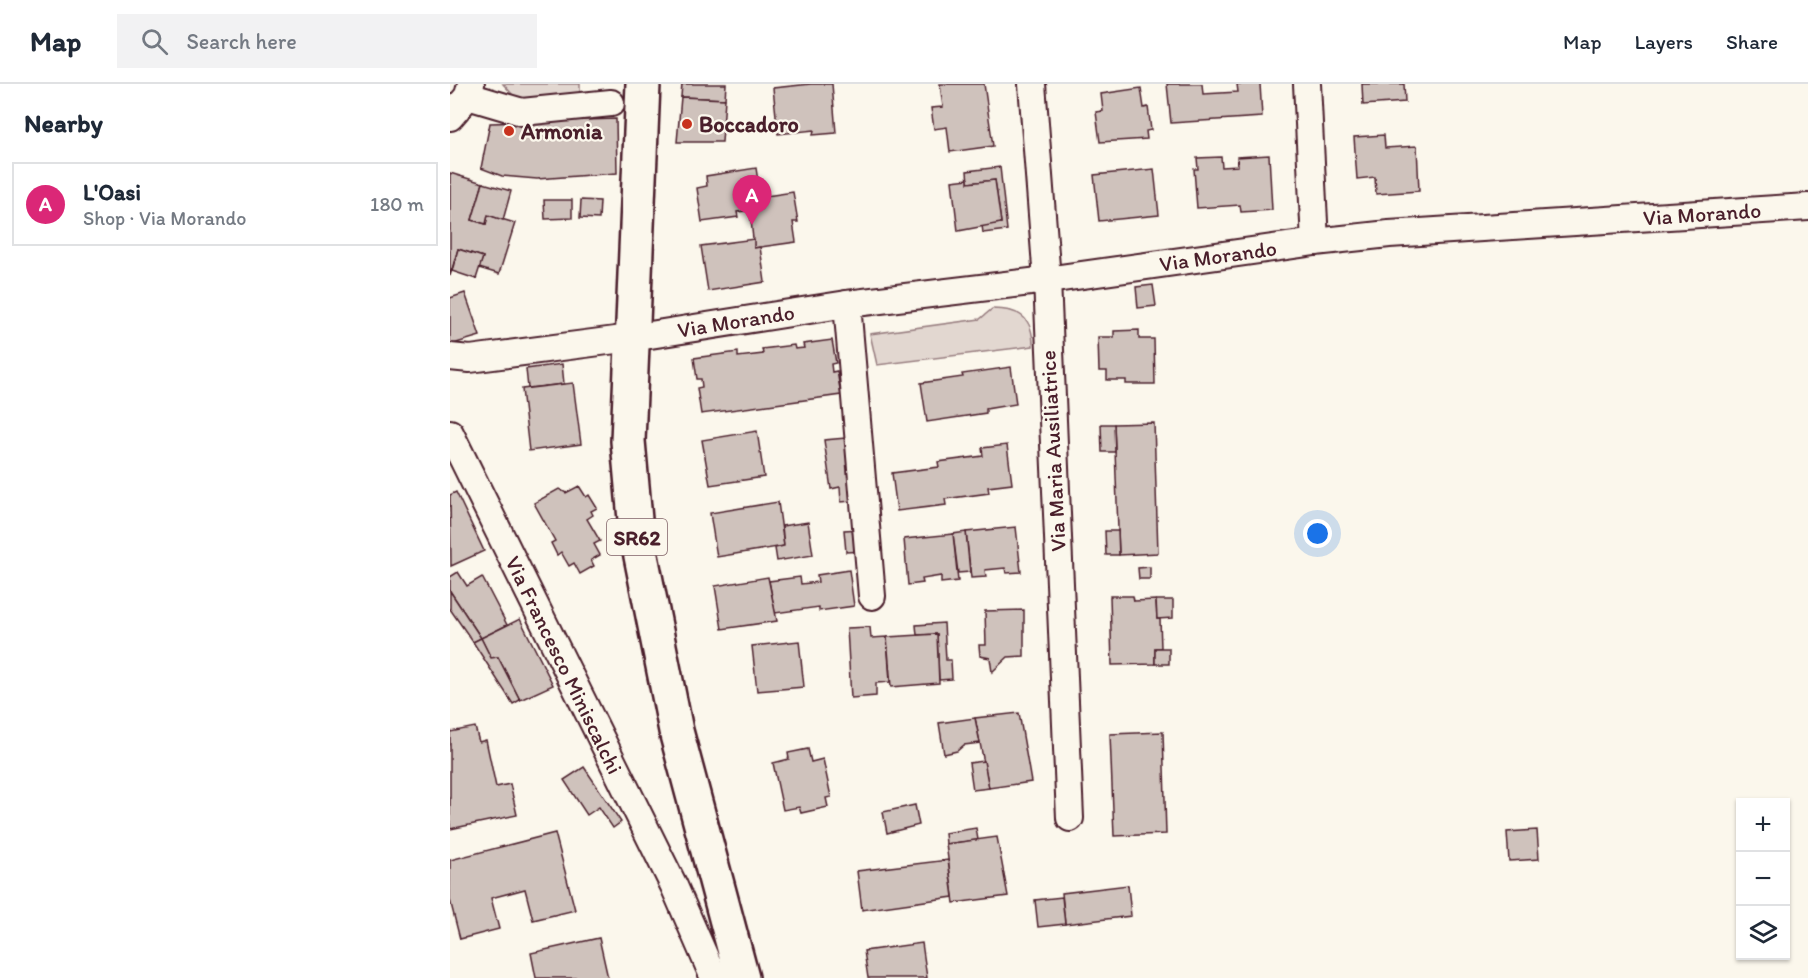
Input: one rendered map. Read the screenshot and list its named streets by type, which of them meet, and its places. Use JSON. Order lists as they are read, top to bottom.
{
  "streets": {
    "main road": ["SR62"],
    "street": ["Via Morando", "Via Maria Ausiliatrice", "Via Francesco Miniscalchi"]
  },
  "crossings": [
    ["Via Morando", "Via Maria Ausiliatrice"],
    ["Via Morando", "SR62"]
  ],
  "places": ["Boccadoro", "Armonia"],
  "page": {
    "header": "Map",
    "search": "Search here",
    "nav": ["Map", "Layers", "Share"],
    "heading": "Nearby",
    "list": [
      {
        "mark": "A",
        "name": "L'Oasi",
        "note": "Shop · Via Morando",
        "value": "180 m"
      }
    ],
    "pins": "A",
    "map_buttons": ["+", "−"]
  }
}
